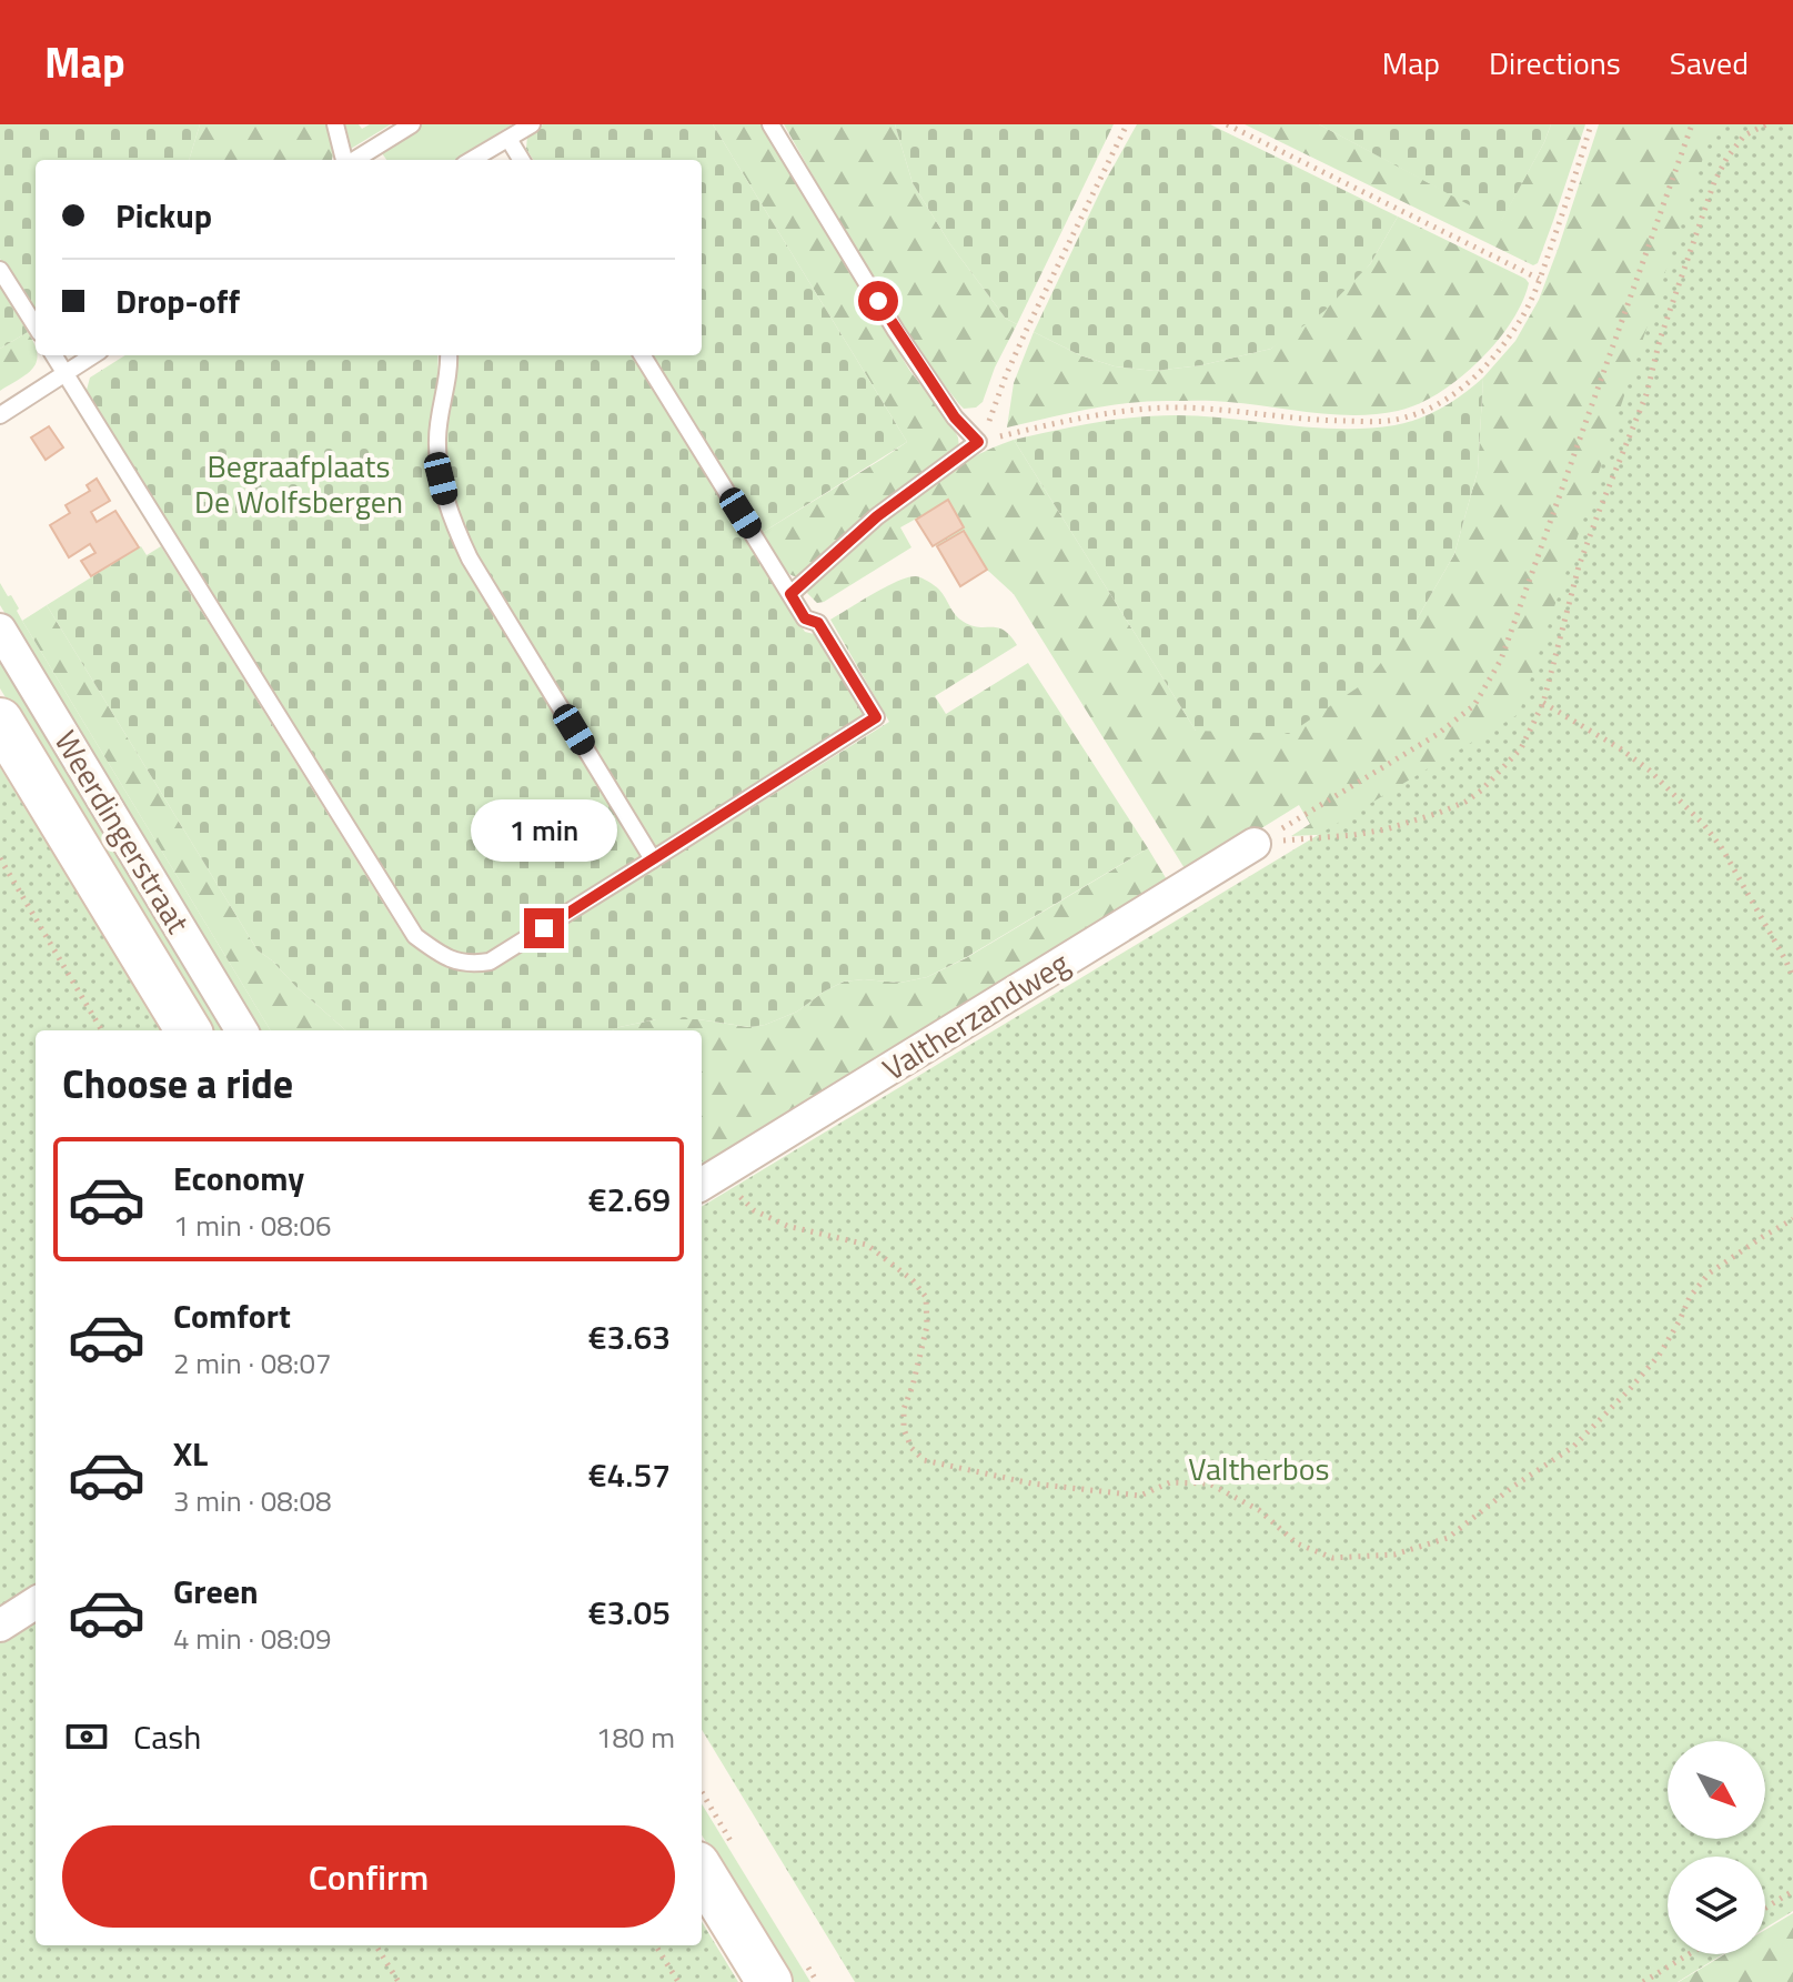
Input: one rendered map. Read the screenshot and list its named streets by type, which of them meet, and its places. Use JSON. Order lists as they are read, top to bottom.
{
  "streets": {
    "main road": ["Weerdingerstraat"],
    "street": ["Valtherzandweg"]
  },
  "parks": ["Begraafplaats De Wolfsbergen", "Valtherbos"],
  "north": "bottom right",
  "page": {
    "header": "Map",
    "nav": ["Map", "Directions", "Saved"],
    "banner": ["Pickup", "Drop-off"],
    "bubble": "1 min",
    "heading": "Choose a ride",
    "list": [
      {
        "name": "Economy",
        "note": "1 min · 08:06",
        "value": "€2.69"
      },
      {
        "name": "Comfort",
        "note": "2 min · 08:07",
        "value": "€3.63"
      },
      {
        "name": "XL",
        "note": "3 min · 08:08",
        "value": "€4.57"
      },
      {
        "name": "Green",
        "note": "4 min · 08:09",
        "value": "€3.05"
      }
    ],
    "pay": ["Cash", "180 m"],
    "buttons": "Confirm"
  }
}
